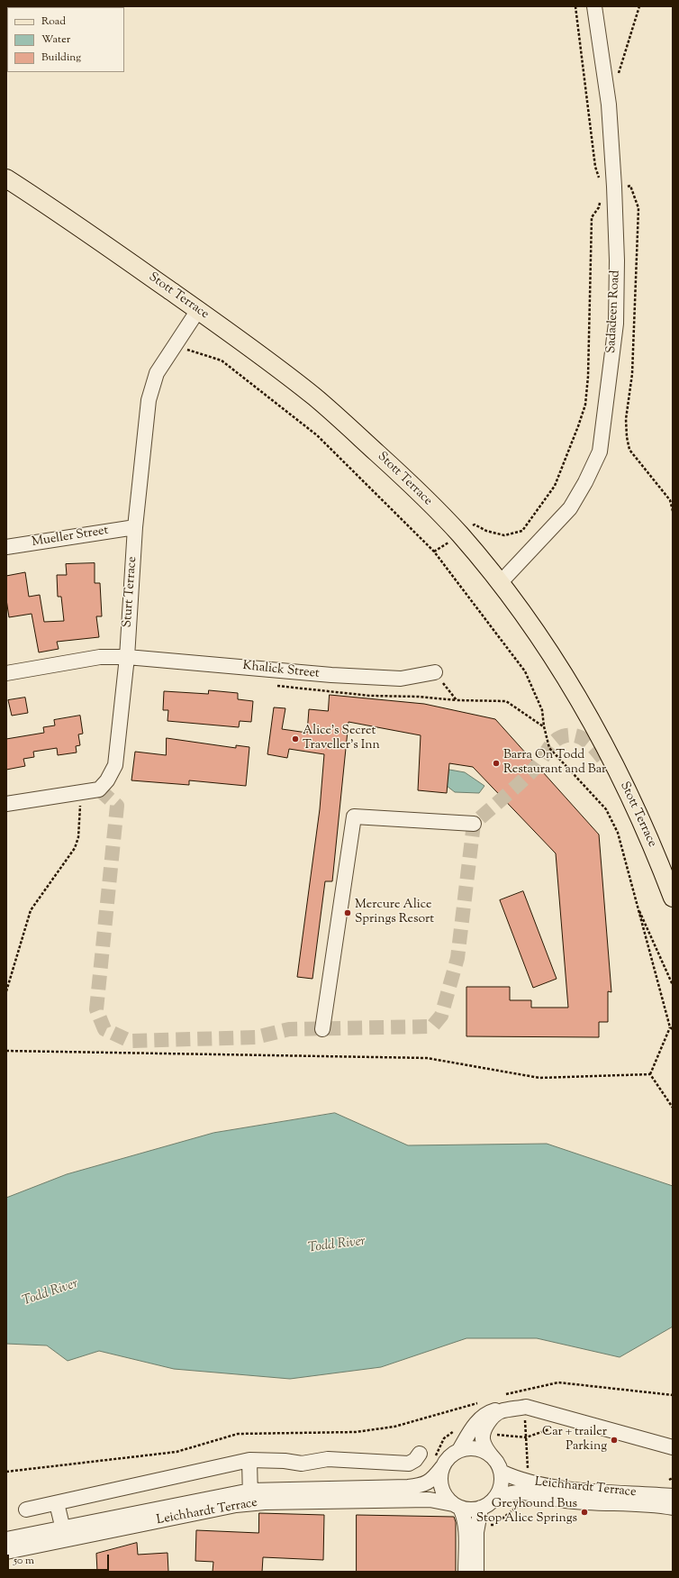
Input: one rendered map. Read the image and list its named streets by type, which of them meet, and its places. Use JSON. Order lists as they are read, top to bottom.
{
  "streets": {
    "main road": ["Stott Terrace"],
    "street": [
      "Sadadeen Road",
      "Mueller Street",
      "Sturt Terrace",
      "Khalick Street",
      "Leichhardt Terrace"
    ]
  },
  "crossings": [
    ["Stott Terrace", "Sadadeen Road"],
    ["Stott Terrace", "Sturt Terrace"],
    ["Mueller Street", "Sturt Terrace"],
    ["Sturt Terrace", "Khalick Street"]
  ],
  "water": ["Todd River"],
  "places": [
    "Alice's Secret Traveller's Inn",
    "Barra On Todd Restaurant and Bar",
    "Mercure Alice Springs Resort",
    "Car + trailer Parking",
    "Greyhound Bus Stop Alice Springs"
  ],
  "legend": ["Road", "Water", "Building"],
  "scale_bar": "50 m"
}
